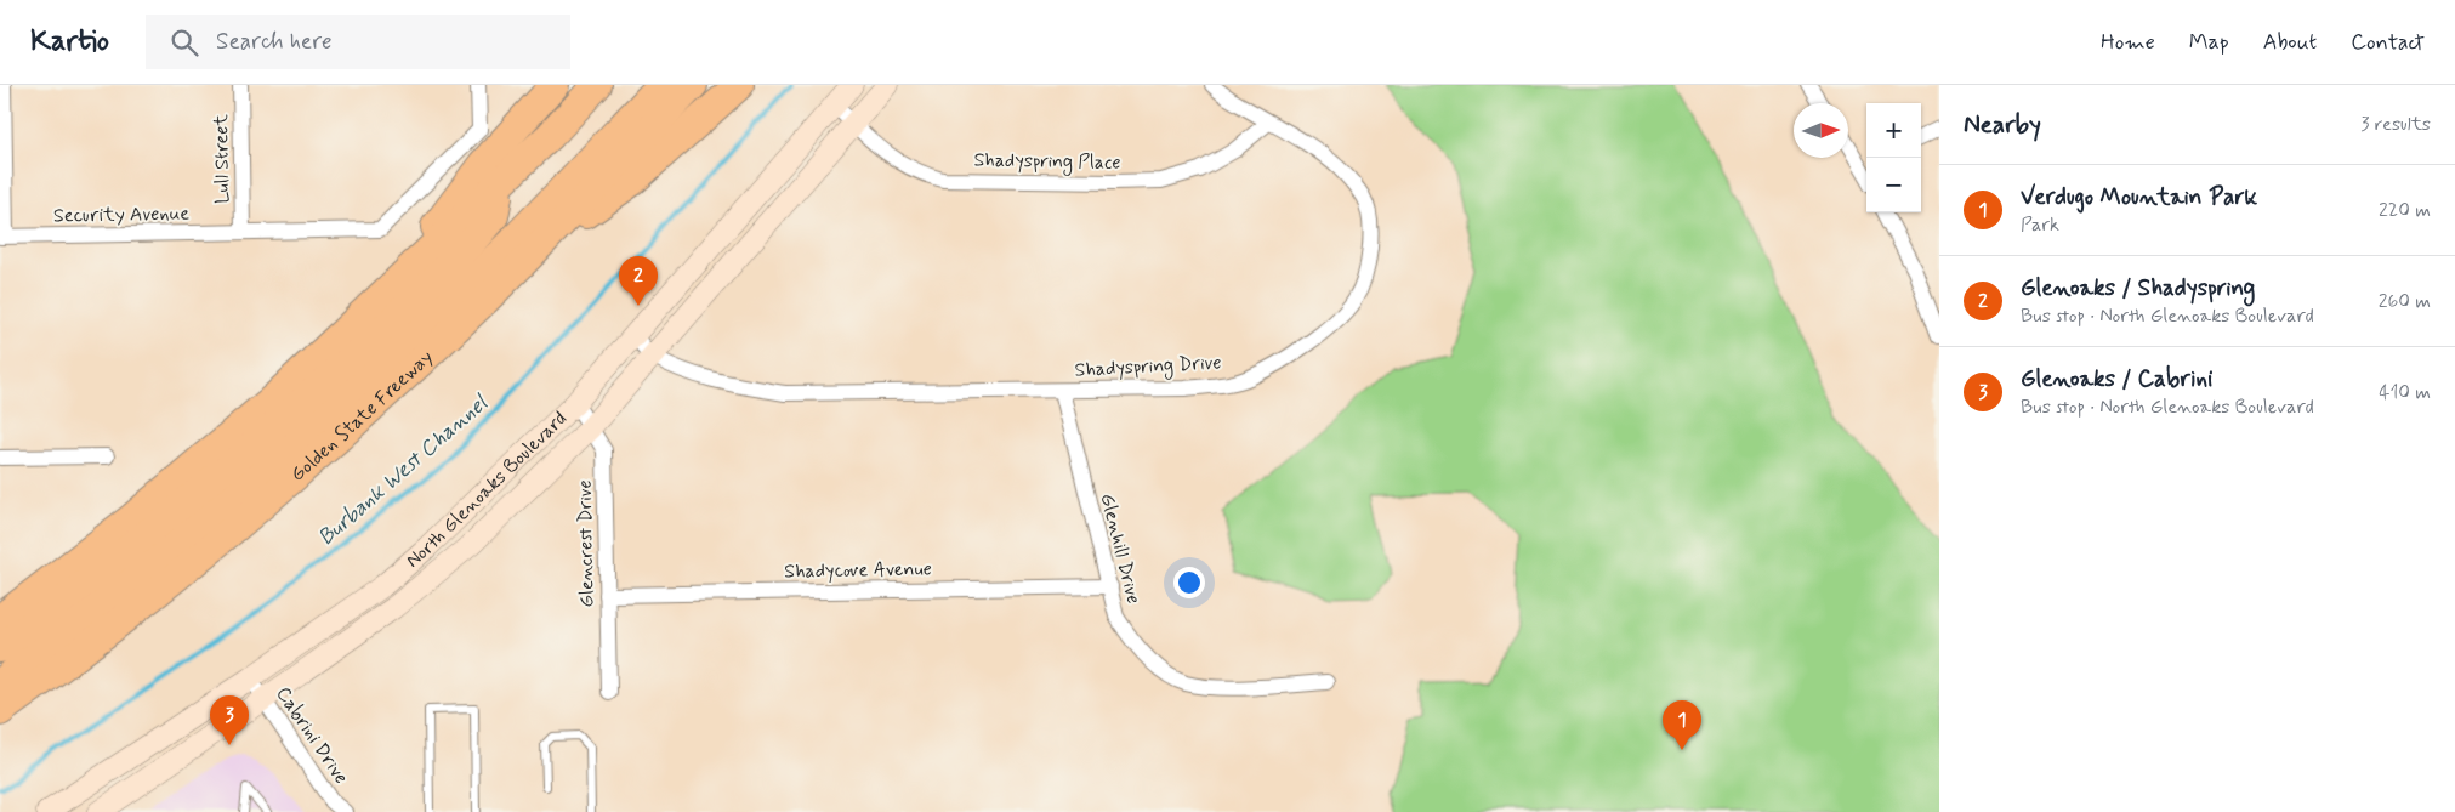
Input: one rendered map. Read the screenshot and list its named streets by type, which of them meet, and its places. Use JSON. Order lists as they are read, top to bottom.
{
  "streets": {
    "highway": ["Golden State Freeway"],
    "main road": ["North Glenoaks Boulevard"],
    "street": [
      "Lull Street",
      "Shadyspring Place",
      "Security Avenue",
      "Shadyspring Drive",
      "Glencrest Drive",
      "Glenhill Drive",
      "Shadycove Avenue",
      "Cabrini Drive"
    ]
  },
  "crossings": [
    ["Lull Street", "Security Avenue"],
    ["Shadyspring Place", "Shadyspring Drive"],
    ["Shadyspring Place", "North Glenoaks Boulevard"],
    ["Shadyspring Drive", "North Glenoaks Boulevard"],
    ["Shadyspring Drive", "Glenhill Drive"],
    ["North Glenoaks Boulevard", "Glencrest Drive"],
    ["North Glenoaks Boulevard", "Cabrini Drive"],
    ["Glencrest Drive", "Shadycove Avenue"],
    ["Glenhill Drive", "Shadycove Avenue"]
  ],
  "water": ["Burbank West Channel"],
  "north": "right",
  "page": {
    "header": "Kartio",
    "search": "Search here",
    "nav": [
      "Home",
      "Map",
      "About",
      "Contact"
    ],
    "heading": ["Nearby", "3 results"],
    "map_buttons": ["+", "−"],
    "list": [
      {
        "mark": "1",
        "name": "Verdugo Mountain Park",
        "note": "Park",
        "value": "220 m"
      },
      {
        "mark": "2",
        "name": "Glenoaks / Shadyspring",
        "note": "Bus stop · North Glenoaks Boulevard",
        "value": "260 m"
      },
      {
        "mark": "3",
        "name": "Glenoaks / Cabrini",
        "note": "Bus stop · North Glenoaks Boulevard",
        "value": "410 m"
      }
    ],
    "pins": ["2", "3", "1"]
  }
}
